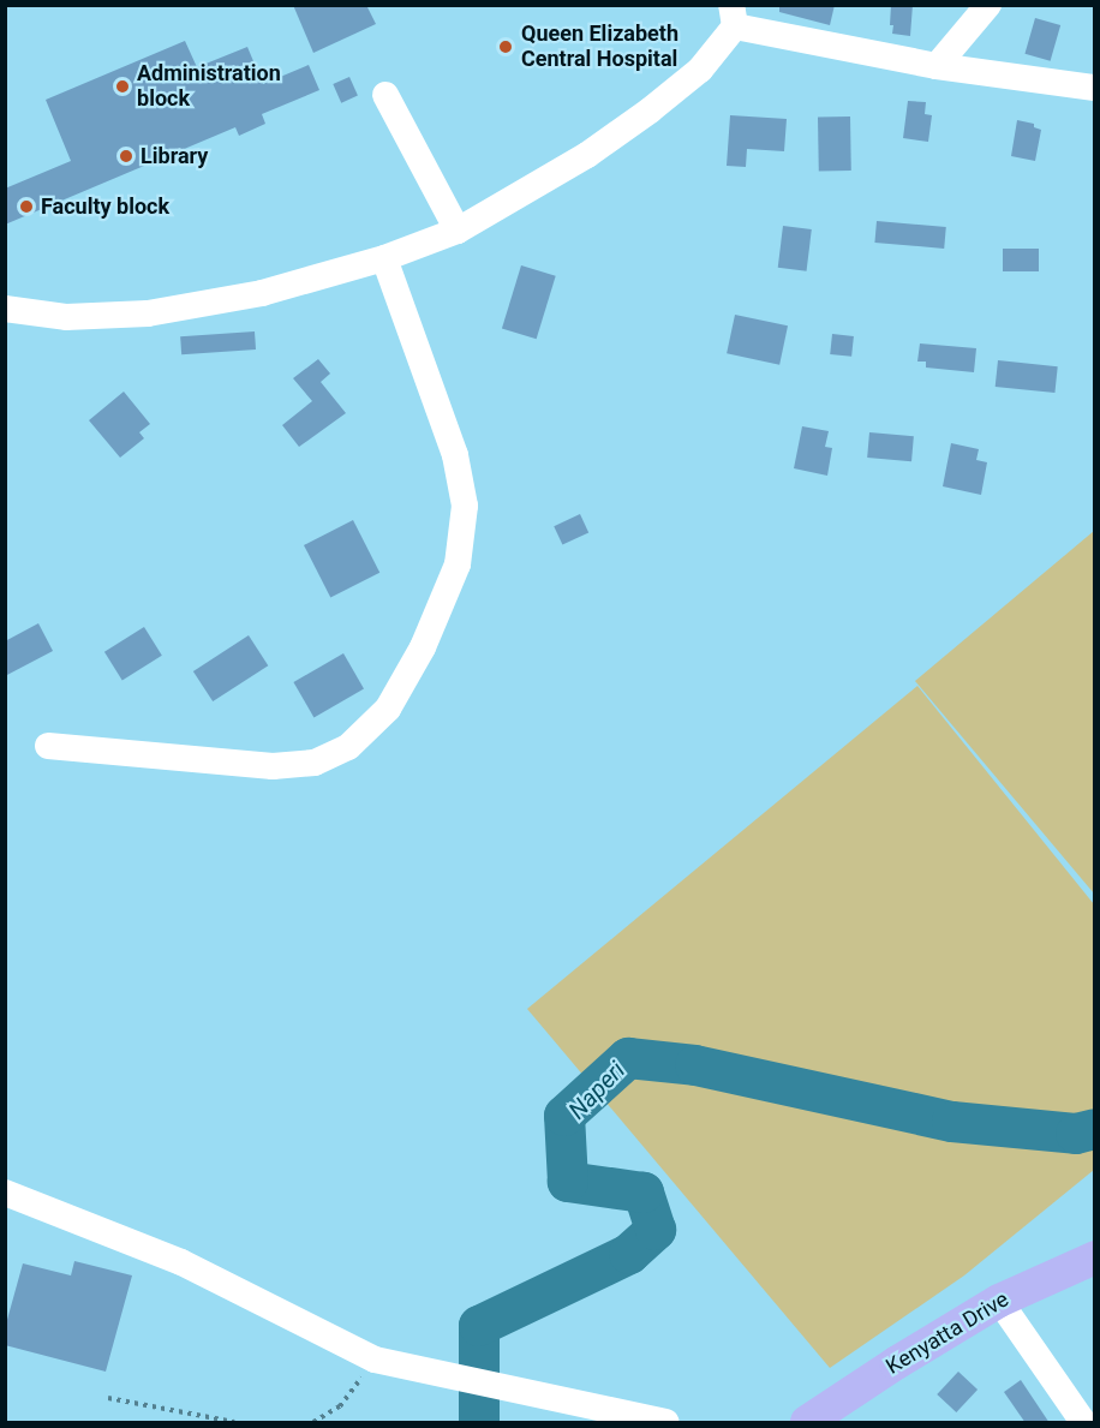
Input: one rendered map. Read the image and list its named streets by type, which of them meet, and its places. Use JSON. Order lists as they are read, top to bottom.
{
  "streets": {
    "main road": ["Kenyatta Drive"]
  },
  "water": ["Naperi"],
  "places": [
    "Queen Elizabeth Central Hospital",
    "Administration block",
    "Library",
    "Faculty block"
  ]
}
